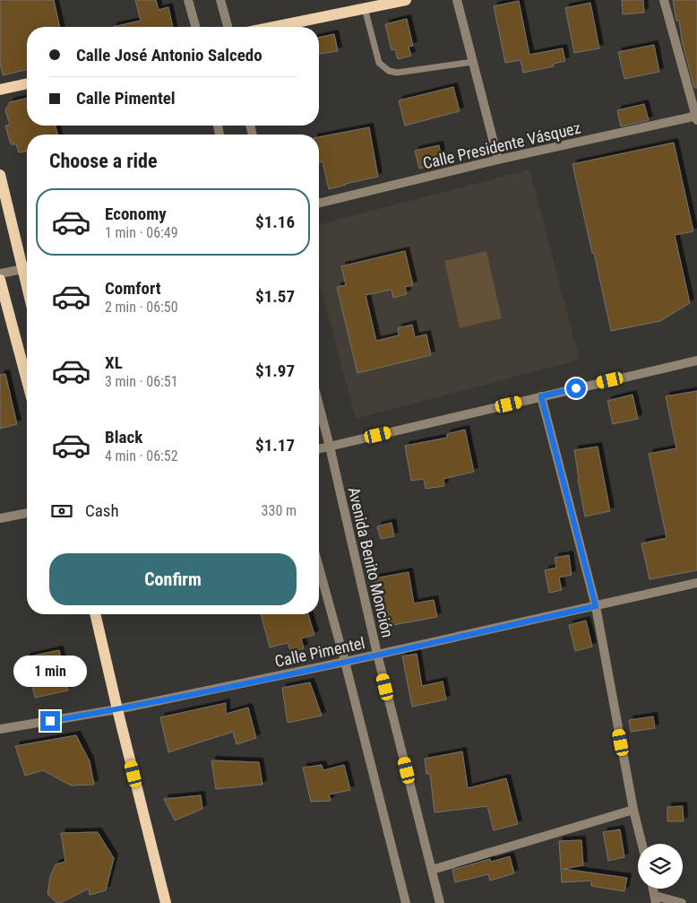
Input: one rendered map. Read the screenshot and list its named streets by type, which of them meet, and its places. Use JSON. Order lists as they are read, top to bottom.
{
  "streets": {
    "street": ["Calle Presidente Vásquez", "Avenida Benito Monción", "Calle Pimentel"]
  },
  "crossings": [
    ["Avenida Benito Monción", "Calle Pimentel"]
  ],
  "page": {
    "banner": ["Calle José Antonio Salcedo", "Calle Pimentel"],
    "heading": "Choose a ride",
    "list": [
      {
        "name": "Economy",
        "note": "1 min · 06:49",
        "value": "$1.16"
      },
      {
        "name": "Comfort",
        "note": "2 min · 06:50",
        "value": "$1.57"
      },
      {
        "name": "XL",
        "note": "3 min · 06:51",
        "value": "$1.97"
      },
      {
        "name": "Black",
        "note": "4 min · 06:52",
        "value": "$1.17"
      }
    ],
    "pay": ["Cash", "330 m"],
    "buttons": "Confirm",
    "bubble": "1 min"
  }
}
